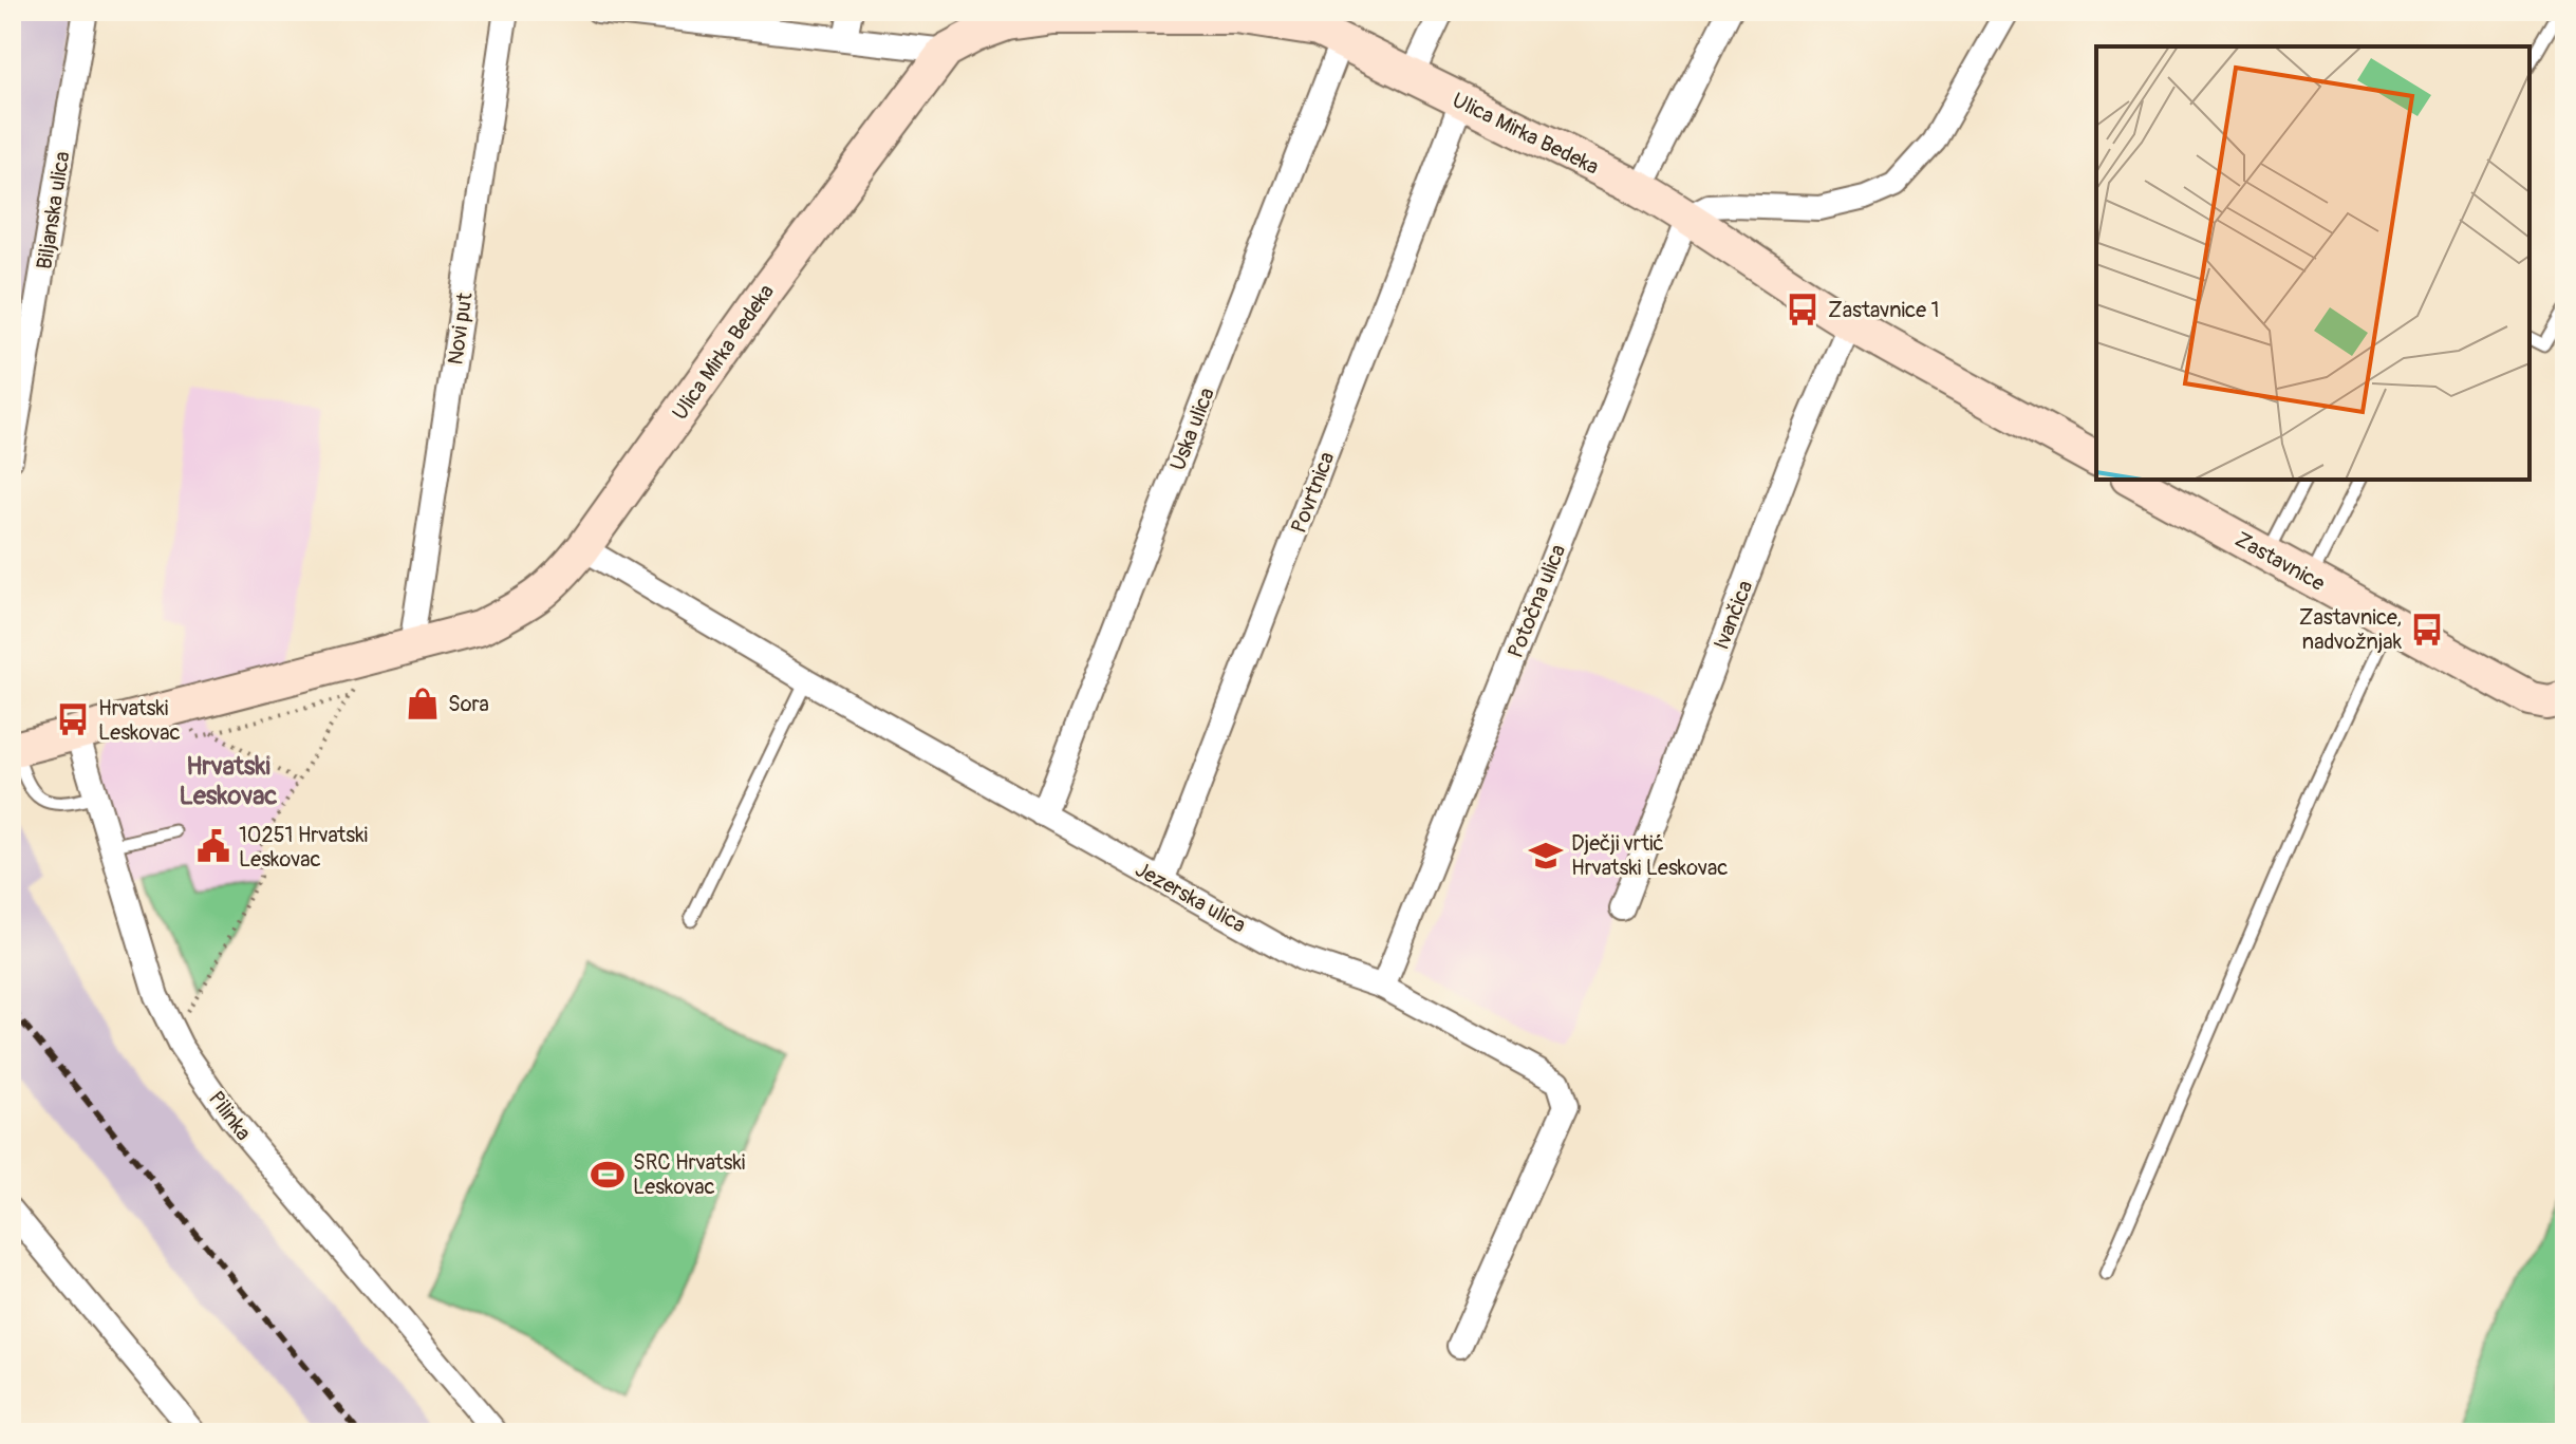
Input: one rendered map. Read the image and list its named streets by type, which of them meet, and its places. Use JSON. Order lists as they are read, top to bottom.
{
  "streets": {
    "main road": ["Ulica Mirka Bedeka", "Zastavnice"],
    "street": [
      "Biljanska ulica",
      "Novi put",
      "Uska ulica",
      "Povrtnica",
      "Potočna ulica",
      "Ivančica",
      "Jezerska ulica",
      "Pilinka"
    ]
  },
  "crossings": [
    ["Ulica Mirka Bedeka", "Novi put"],
    ["Ulica Mirka Bedeka", "Uska ulica"],
    ["Ulica Mirka Bedeka", "Povrtnica"],
    ["Ulica Mirka Bedeka", "Potočna ulica"],
    ["Ulica Mirka Bedeka", "Jezerska ulica"],
    ["Ulica Mirka Bedeka", "Pilinka"],
    ["Uska ulica", "Jezerska ulica"],
    ["Povrtnica", "Jezerska ulica"],
    ["Potočna ulica", "Jezerska ulica"]
  ],
  "districts": ["Hrvatski Leskovac"],
  "places": {
    "bus stop": ["Zastavnice 1", "Zastavnice, nadvožnjak", "Hrvatski Leskovac"],
    "shop": ["Sora"],
    "public building": ["10251 Hrvatski Leskovac"],
    "school or university": ["Dječji vrtić Hrvatski Leskovac"],
    "sports": ["SRC Hrvatski Leskovac"]
  }
}
